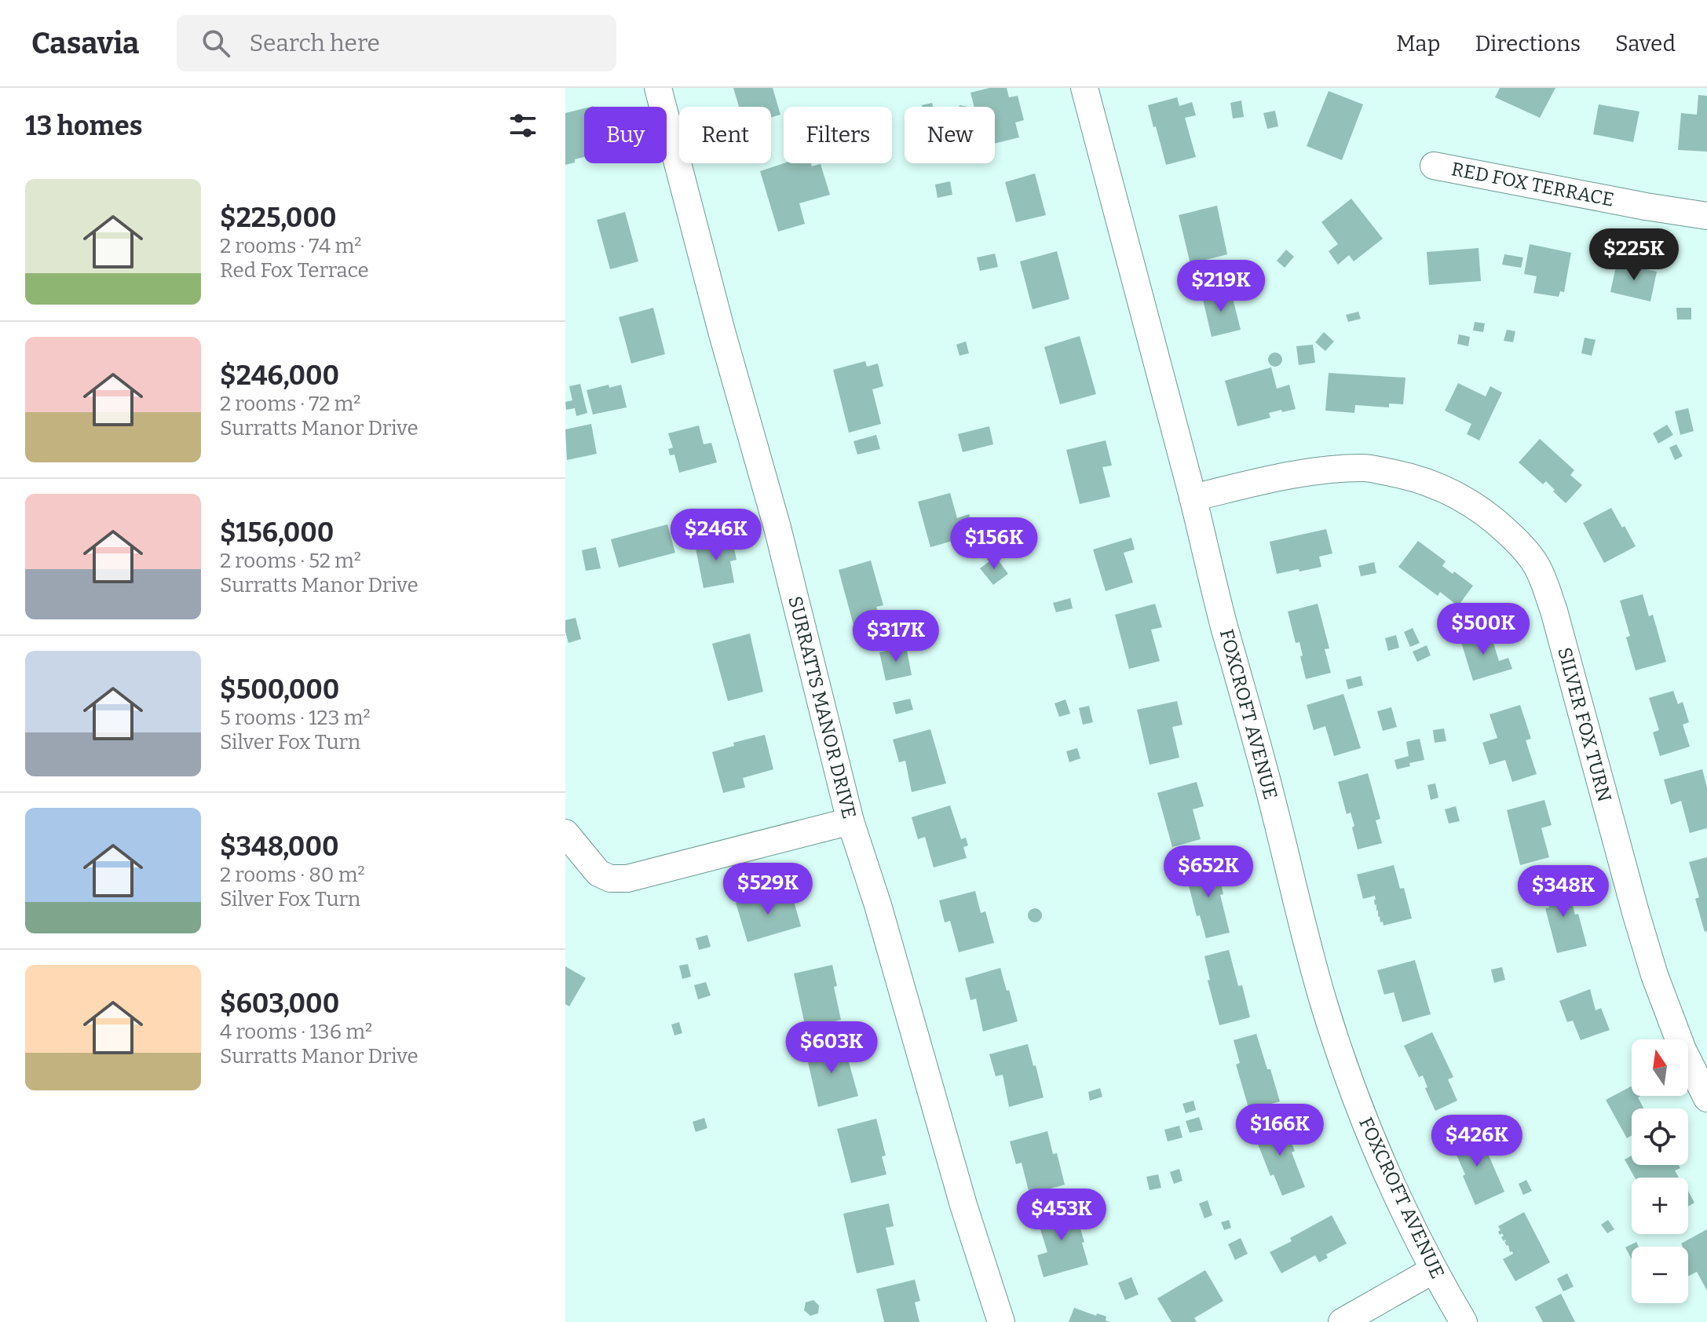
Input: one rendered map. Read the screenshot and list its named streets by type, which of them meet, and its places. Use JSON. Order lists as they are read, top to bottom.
{
  "streets": {
    "street": [
      "RED FOX TERRACE",
      "SURRATTS MANOR DRIVE",
      "FOXCROFT AVENUE",
      "SILVER FOX TURN"
    ]
  },
  "crossings": [
    ["FOXCROFT AVENUE", "SILVER FOX TURN"]
  ],
  "north": "top",
  "page": {
    "header": "Casavia",
    "search": "Search here",
    "nav": ["Map", "Directions", "Saved"],
    "heading": "13 homes",
    "chip": [
      "Buy",
      "Rent",
      "Filters",
      "New"
    ],
    "list": [
      {
        "name": "$225,000",
        "note": "2 rooms · 74 m² · Red Fox Terrace"
      },
      {
        "name": "$246,000",
        "note": "2 rooms · 72 m² · Surratts Manor Drive"
      },
      {
        "name": "$156,000",
        "note": "2 rooms · 52 m² · Surratts Manor Drive"
      },
      {
        "name": "$500,000",
        "note": "5 rooms · 123 m² · Silver Fox Turn"
      },
      {
        "name": "$348,000",
        "note": "2 rooms · 80 m² · Silver Fox Turn"
      },
      {
        "name": "$603,000",
        "note": "4 rooms · 136 m² · Surratts Manor Drive"
      }
    ],
    "price": [
      "$225K",
      "$219K",
      "$246K",
      "$156K",
      "$500K",
      "$317K",
      "$652K",
      "$529K",
      "$348K",
      "$603K",
      "$166K",
      "$426K",
      "$453K"
    ],
    "map_buttons": ["+", "−"]
  }
}
